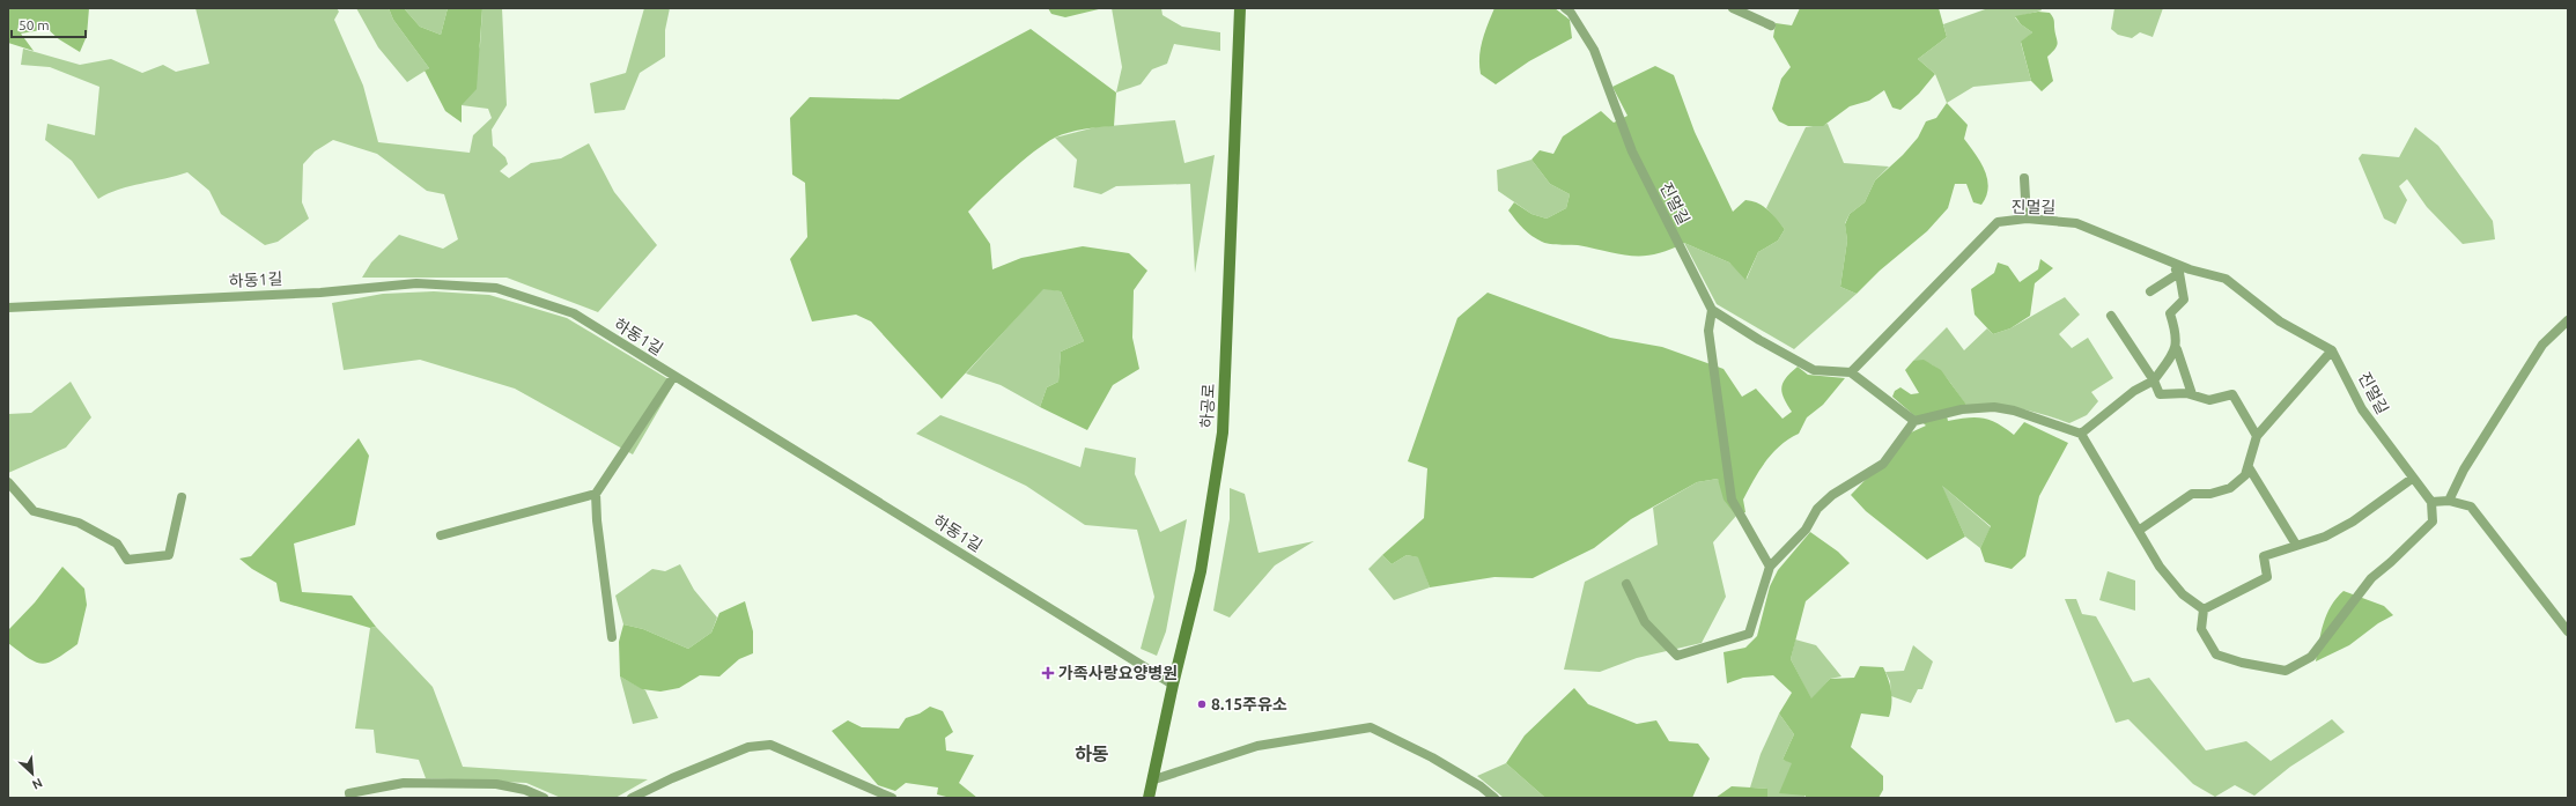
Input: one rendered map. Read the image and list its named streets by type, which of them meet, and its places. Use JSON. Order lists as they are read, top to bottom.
{
  "streets": {
    "main road": ["하공로"],
    "street": ["진멀길", "하동1길"]
  },
  "crossings": [
    ["하동1길", "하공로"]
  ],
  "districts": ["하동"],
  "places": {
    "health": ["가족사랑요양병원"],
    "other": ["8.15주유소"]
  },
  "scale_bar": "50 m",
  "north": "bottom right"
}
